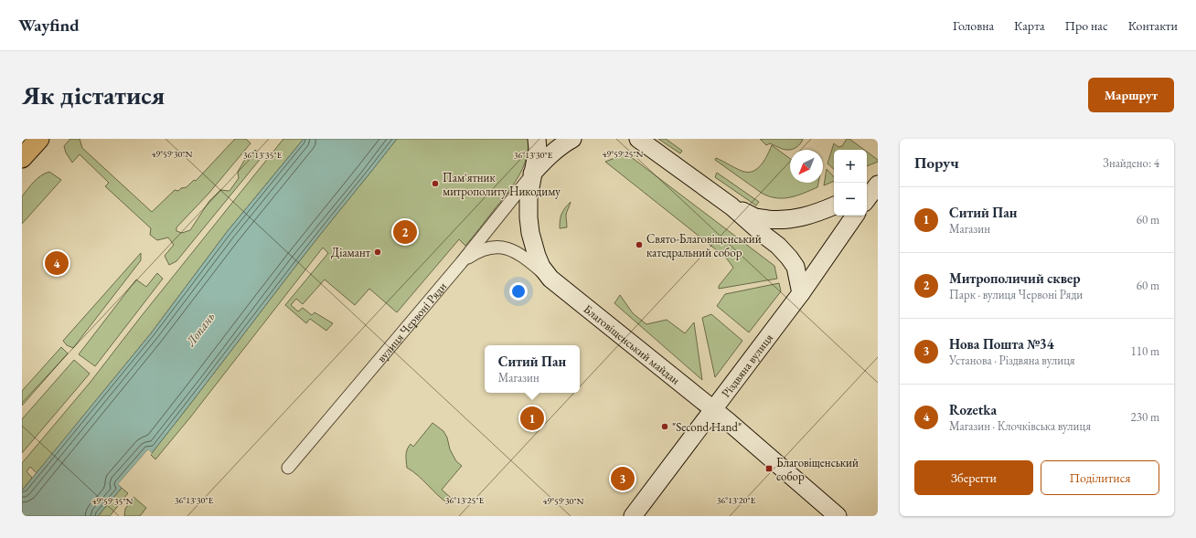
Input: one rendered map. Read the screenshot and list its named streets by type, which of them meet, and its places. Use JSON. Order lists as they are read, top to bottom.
{
  "streets": {
    "street": ["вулиця Червоні Ряди", "Благовіщенський майдан", "Різдвяна вулиця"]
  },
  "crossings": [
    ["вулиця Червоні Ряди", "Благовіщенський майдан"],
    ["Благовіщенський майдан", "Різдвяна вулиця"]
  ],
  "water": ["Лопань"],
  "places": {
    "other": [
      "Пам'ятник митрополиту Никодиму",
      "Свято-Благовіщенський катедральний собор",
      "Діамант",
      "\"Second Hand\""
    ],
    "transit": ["Благовіщенський собор"]
  },
  "north": "bottom left",
  "page": {
    "header": "Wayfind",
    "nav": [
      "Головна",
      "Карта",
      "Про нас",
      "Контакти"
    ],
    "buttons": [
      "Маршрут",
      ["Зберегти", "Поділитися"]
    ],
    "title": "Як дістатися",
    "heading": ["Поруч", "Знайдено: 4"],
    "map_buttons": ["+", "−"],
    "list": [
      {
        "mark": "1",
        "name": "Ситий Пан",
        "note": "Магазин",
        "value": "60 m"
      },
      {
        "mark": "2",
        "name": "Митрополичий сквер",
        "note": "Парк · вулиця Червоні Ряди",
        "value": "60 m"
      },
      {
        "mark": "3",
        "name": "Нова Пошта №34",
        "note": "Установа · Різдвяна вулиця",
        "value": "110 m"
      },
      {
        "mark": "4",
        "name": "Rozetka",
        "note": "Магазин · Клочківська вулиця",
        "value": "230 m"
      }
    ],
    "pins": [
      "2",
      "4",
      "1",
      "3"
    ],
    "popup": ["Ситий Пан", "Магазин"]
  },
  "coordinates": [
    "49°59'30\"N",
    "49°59'25\"N",
    "36°13'35\"E",
    "36°13'30\"E",
    "36°13'25\"E",
    "36°13'20\"E",
    "49°59'35\"N"
  ]
}
